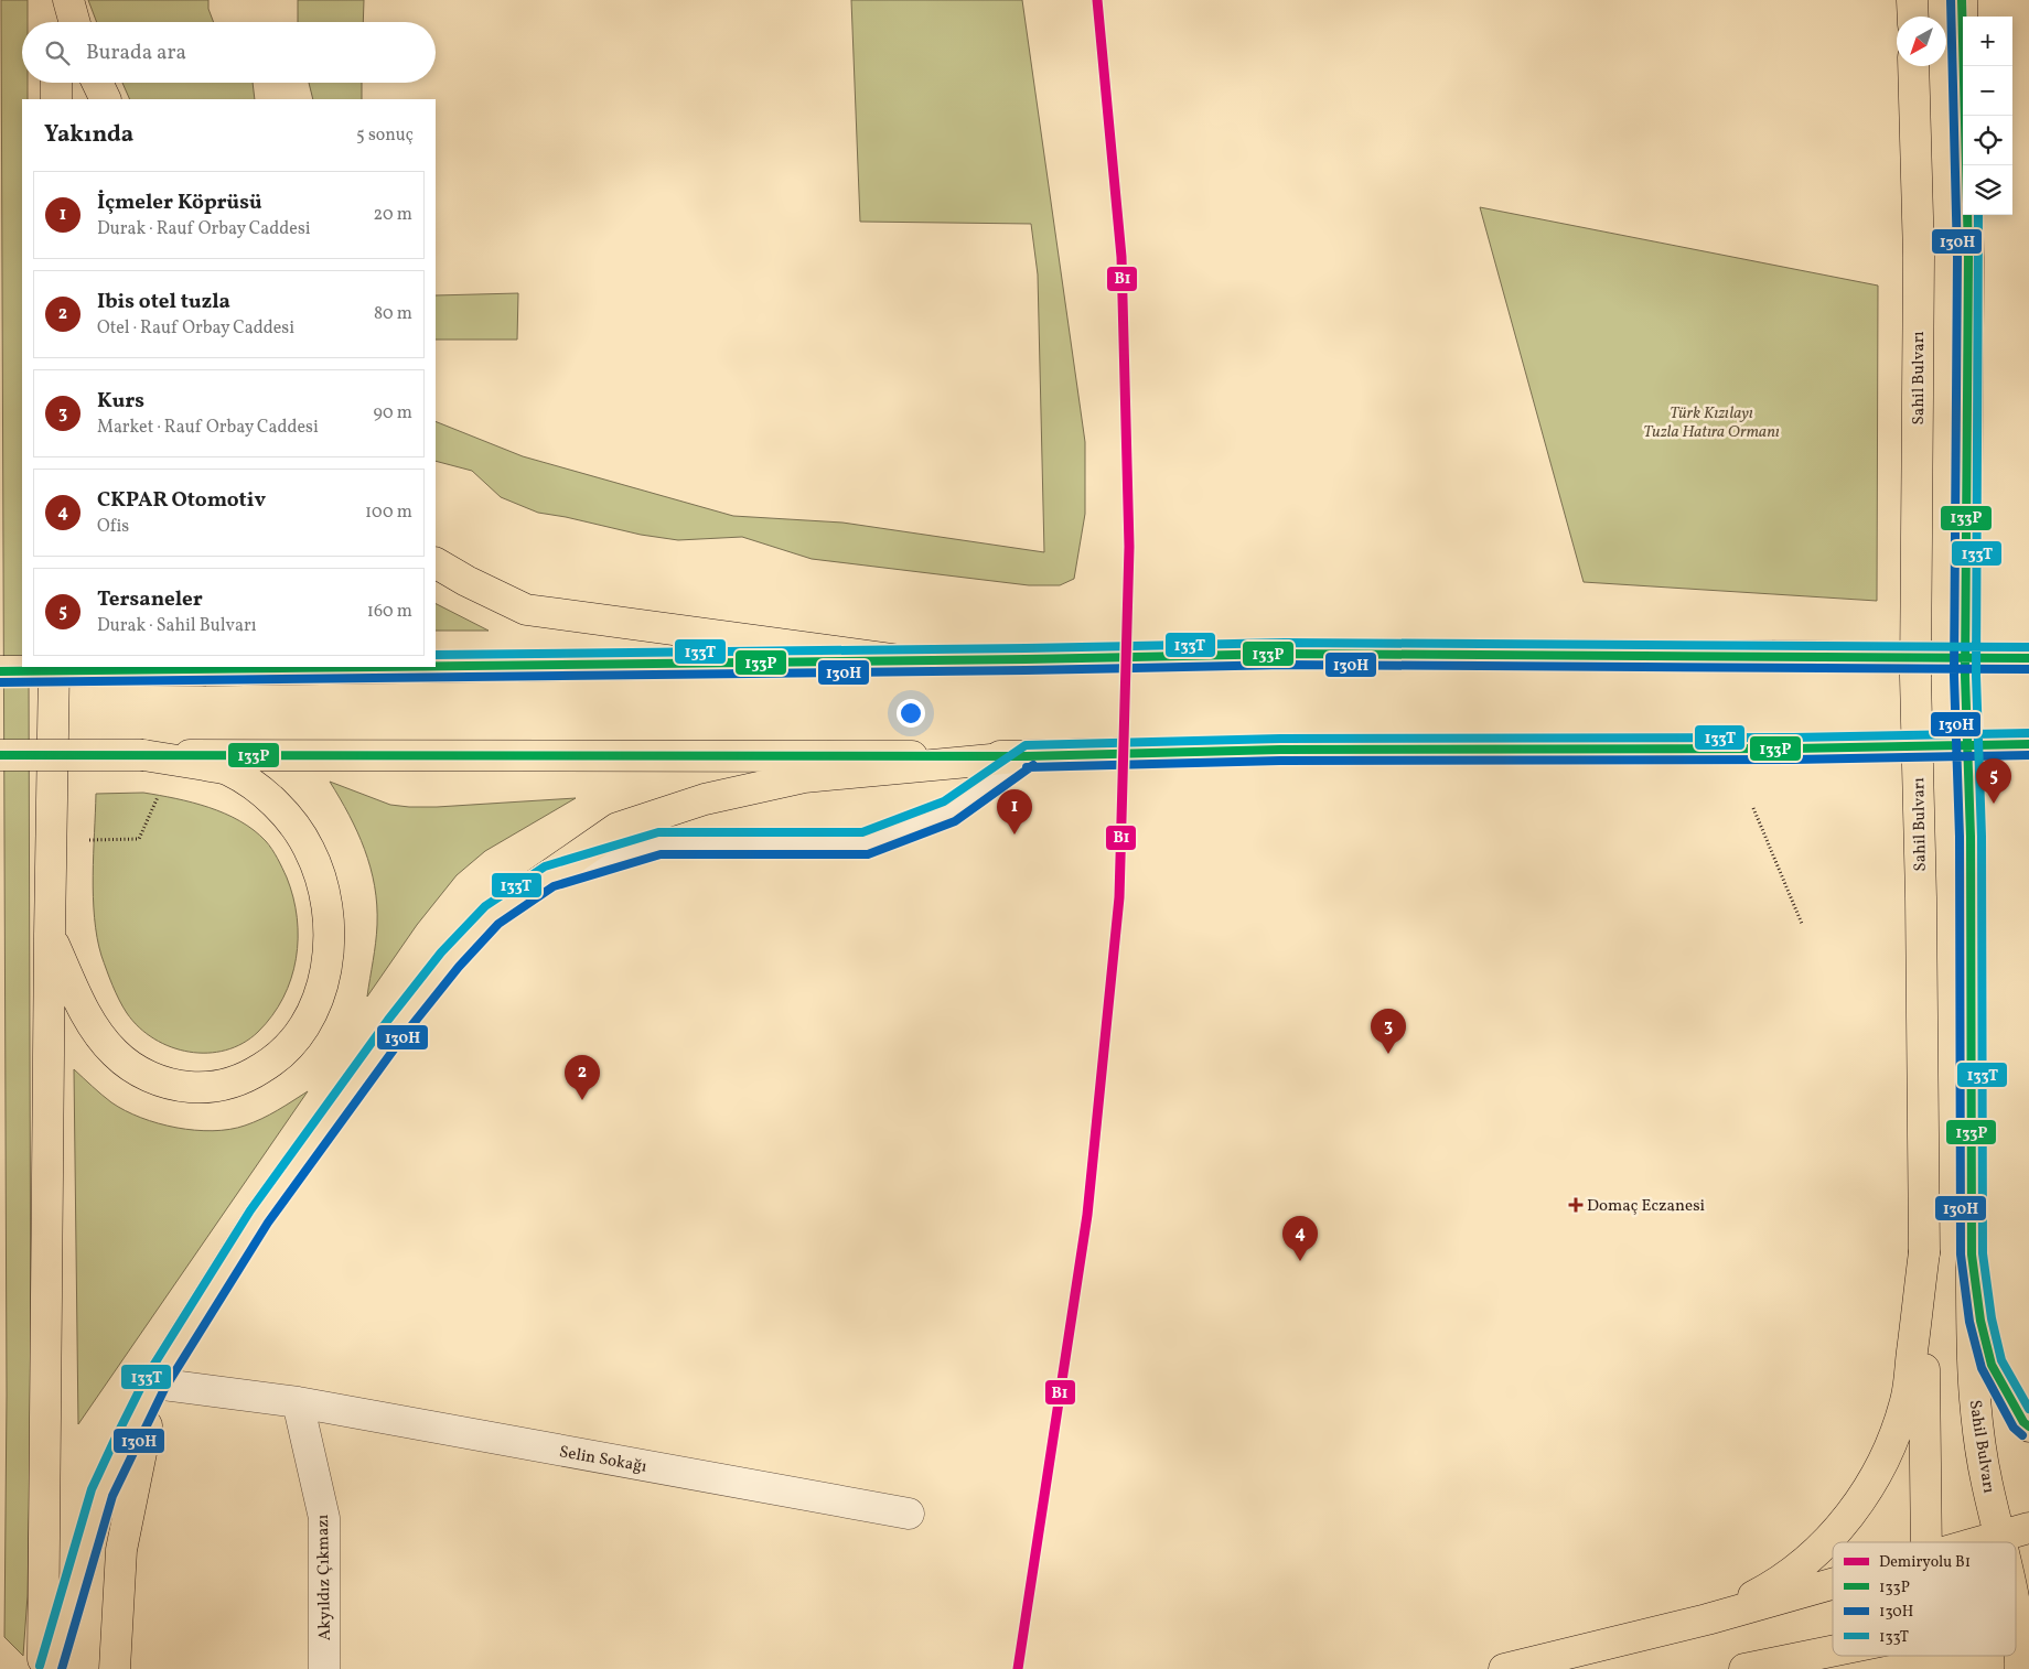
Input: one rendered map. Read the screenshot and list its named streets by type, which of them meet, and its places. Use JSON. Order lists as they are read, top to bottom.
{
  "streets": {
    "main road": ["Sahil Bulvarı"],
    "street": ["Selin Sokağı", "Akyıldız Çıkmazı"]
  },
  "crossings": [
    ["Selin Sokağı", "Akyıldız Çıkmazı"]
  ],
  "parks": ["Türk Kızılayı Tuzla Hatıra Ormanı"],
  "places": {
    "health": ["Domaç Eczanesi"]
  },
  "lines": [
    "rail line B1",
    "transit line 133P",
    "transit line 130H",
    "transit line 133T"
  ],
  "legend": [
    "Demiryolu B1",
    "133P",
    "130H",
    "133T"
  ],
  "north": "bottom left",
  "page": {
    "map_buttons": ["+", "−"],
    "search": "Burada ara",
    "heading": ["Yakında", "5 sonuç"],
    "list": [
      {
        "mark": "1",
        "name": "İçmeler Köprüsü",
        "note": "Durak · Rauf Orbay Caddesi",
        "value": "20 m"
      },
      {
        "mark": "2",
        "name": "Ibis otel tuzla",
        "note": "Otel · Rauf Orbay Caddesi",
        "value": "80 m"
      },
      {
        "mark": "3",
        "name": "Kurs",
        "note": "Market · Rauf Orbay Caddesi",
        "value": "90 m"
      },
      {
        "mark": "4",
        "name": "CKPAR Otomotiv",
        "note": "Ofis",
        "value": "100 m"
      },
      {
        "mark": "5",
        "name": "Tersaneler",
        "note": "Durak · Sahil Bulvarı",
        "value": "160 m"
      }
    ],
    "pins": [
      "5",
      "1",
      "3",
      "2",
      "4"
    ]
  }
}
